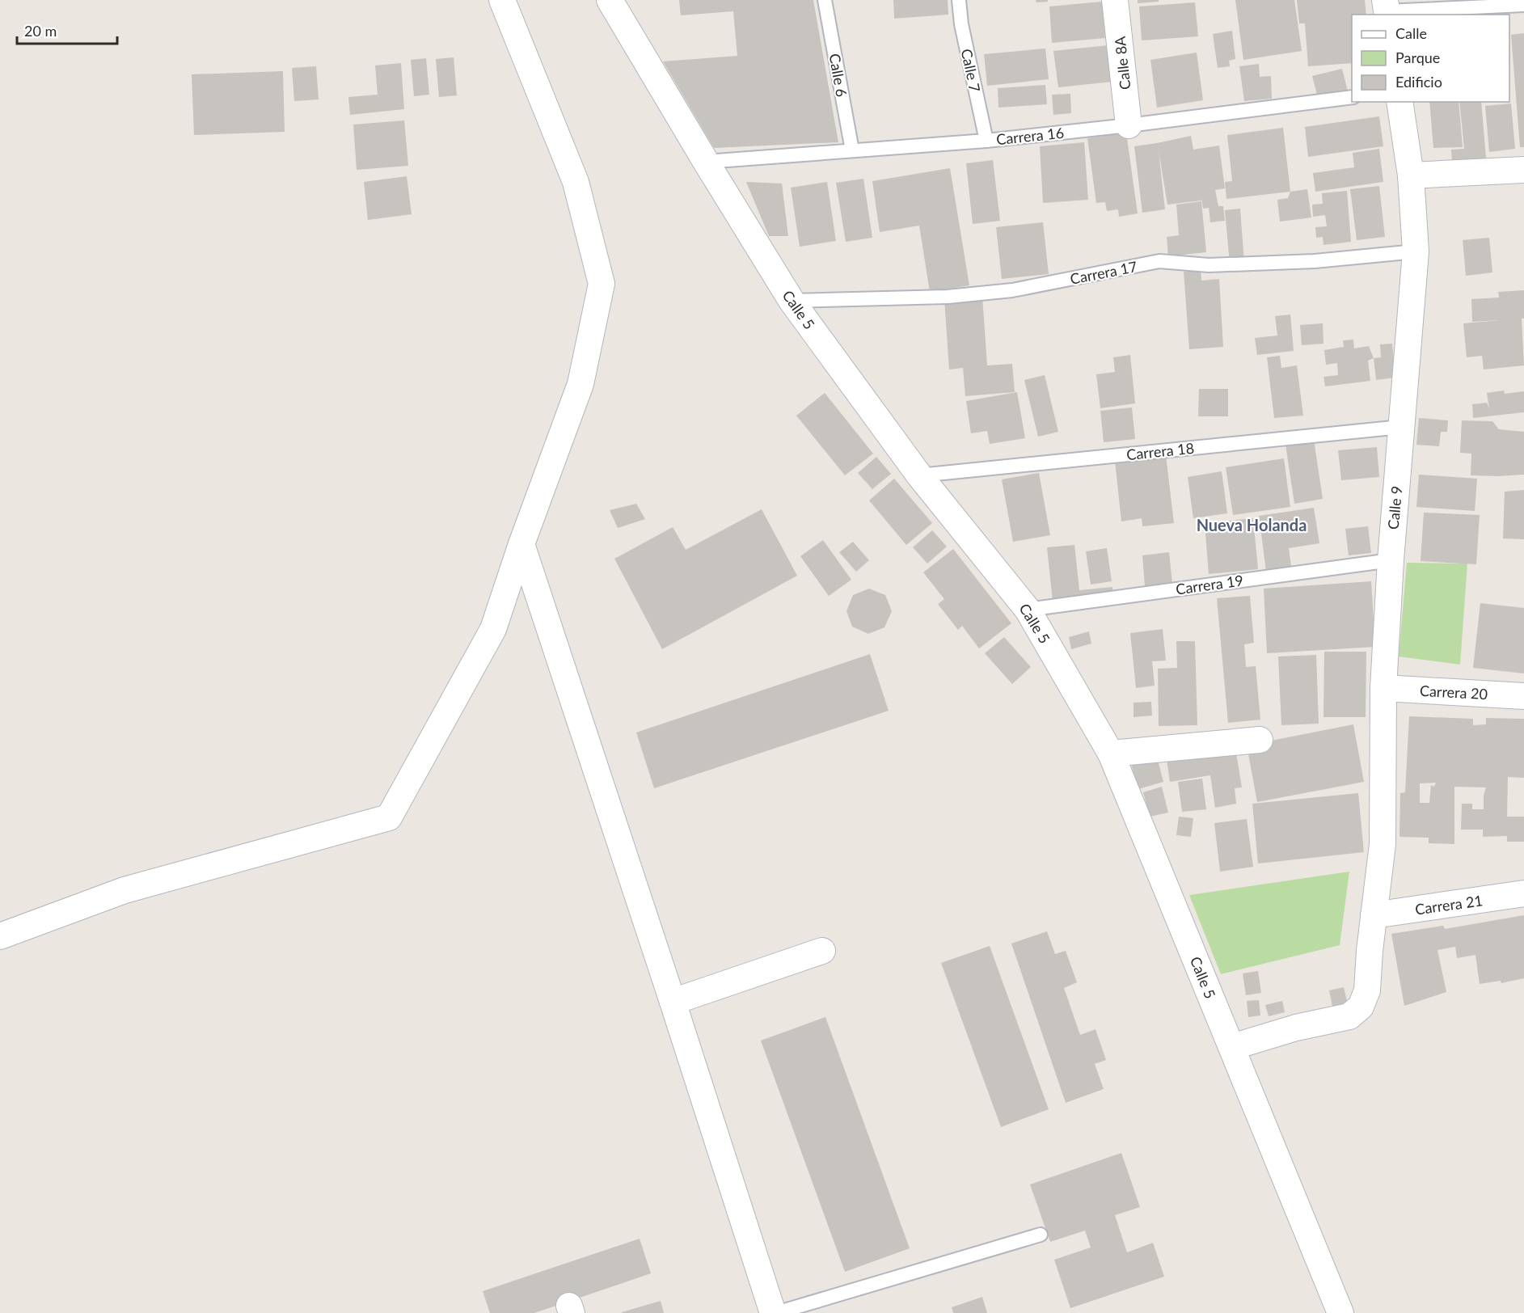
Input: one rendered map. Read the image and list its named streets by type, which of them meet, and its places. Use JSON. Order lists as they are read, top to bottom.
{
  "streets": {
    "street": [
      "Calle 8A",
      "Calle 5",
      "Calle 9",
      "Carrera 20",
      "Carrera 21"
    ],
    "lane": [
      "Calle 7",
      "Calle 6",
      "Carrera 16",
      "Carrera 17",
      "Carrera 18",
      "Carrera 19"
    ]
  },
  "crossings": [
    ["Calle 8A", "Carrera 16"],
    ["Calle 7", "Carrera 16"],
    ["Calle 6", "Carrera 16"],
    ["Carrera 16", "Calle 5"],
    ["Carrera 17", "Calle 5"],
    ["Carrera 17", "Calle 9"],
    ["Calle 5", "Carrera 18"],
    ["Calle 5", "Calle 9"],
    ["Calle 5", "Carrera 19"],
    ["Carrera 18", "Calle 9"],
    ["Calle 9", "Carrera 19"],
    ["Calle 9", "Carrera 20"],
    ["Calle 9", "Carrera 21"]
  ],
  "districts": ["Nueva Holanda"],
  "legend": ["Calle", "Parque", "Edificio"],
  "scale_bar": "20 m"
}
